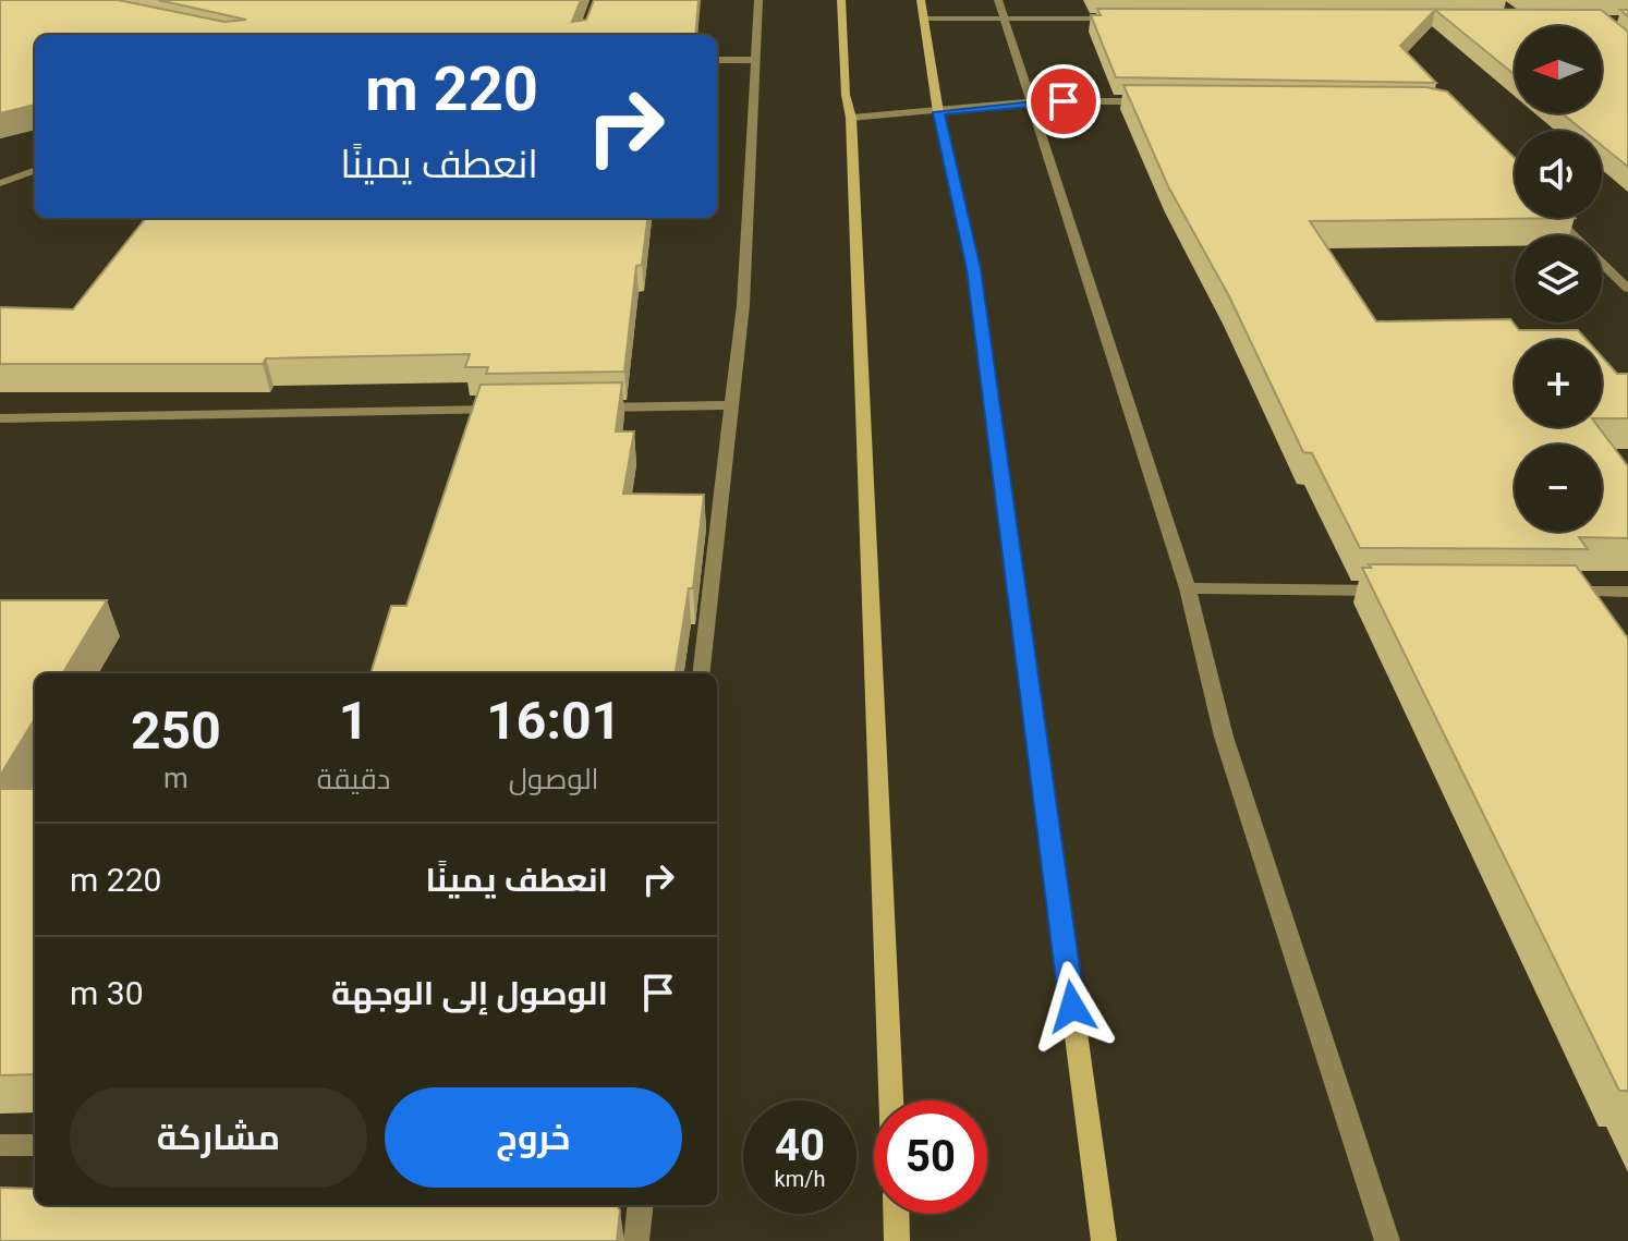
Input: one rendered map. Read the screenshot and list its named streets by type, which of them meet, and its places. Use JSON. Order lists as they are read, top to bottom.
{
  "north": "left",
  "page": {
    "map_buttons": ["+", "−"],
    "turn": ["220 m", "انعطف يمينًا"],
    "eta": [
      "16:01",
      "الوصول",
      "1",
      "دقيقة",
      "250",
      "m"
    ],
    "list": [
      {
        "name": "انعطف يمينًا",
        "value": "220 m"
      },
      {
        "name": "الوصول إلى الوجهة",
        "value": "30 m"
      }
    ],
    "buttons": ["خروج", "مشاركة"],
    "speed": "40 km/h",
    "limit": "50"
  }
}
